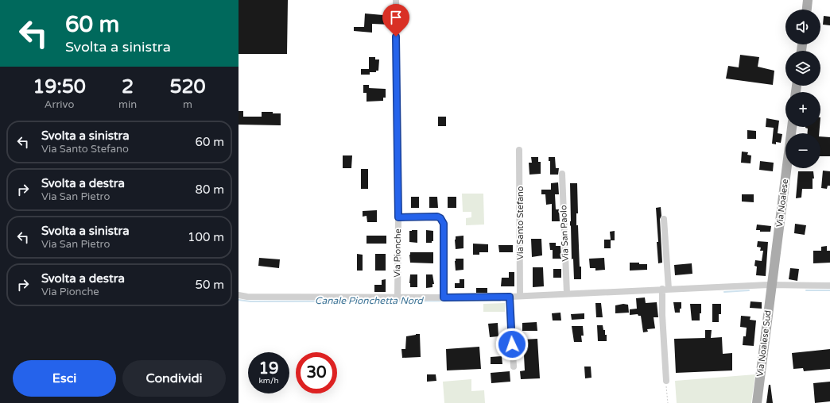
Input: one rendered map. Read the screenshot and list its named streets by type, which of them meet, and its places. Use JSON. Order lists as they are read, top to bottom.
{
  "streets": {
    "main road": ["Via Noalese", "Via Noalese Sud"],
    "street": ["Via Santo Stefano", "Via San Paolo", "Via Pionche"]
  },
  "crossings": [
    ["Via Noalese", "Via Noalese Sud"]
  ],
  "water": ["Canale Pionchetta Nord"],
  "page": {
    "turn": ["60 m", "Svolta a sinistra"],
    "map_buttons": ["+", "−"],
    "eta": [
      "19:50",
      "Arrivo",
      "2",
      "min",
      "520",
      "m"
    ],
    "list": [
      {
        "name": "Svolta a sinistra",
        "note": "Via Santo Stefano",
        "value": "60 m"
      },
      {
        "name": "Svolta a destra",
        "note": "Via San Pietro",
        "value": "80 m"
      },
      {
        "name": "Svolta a sinistra",
        "note": "Via San Pietro",
        "value": "100 m"
      },
      {
        "name": "Svolta a destra",
        "note": "Via Pionche",
        "value": "50 m"
      }
    ],
    "speed": "19 km/h",
    "limit": "30",
    "buttons": ["Esci", "Condividi"]
  }
}
